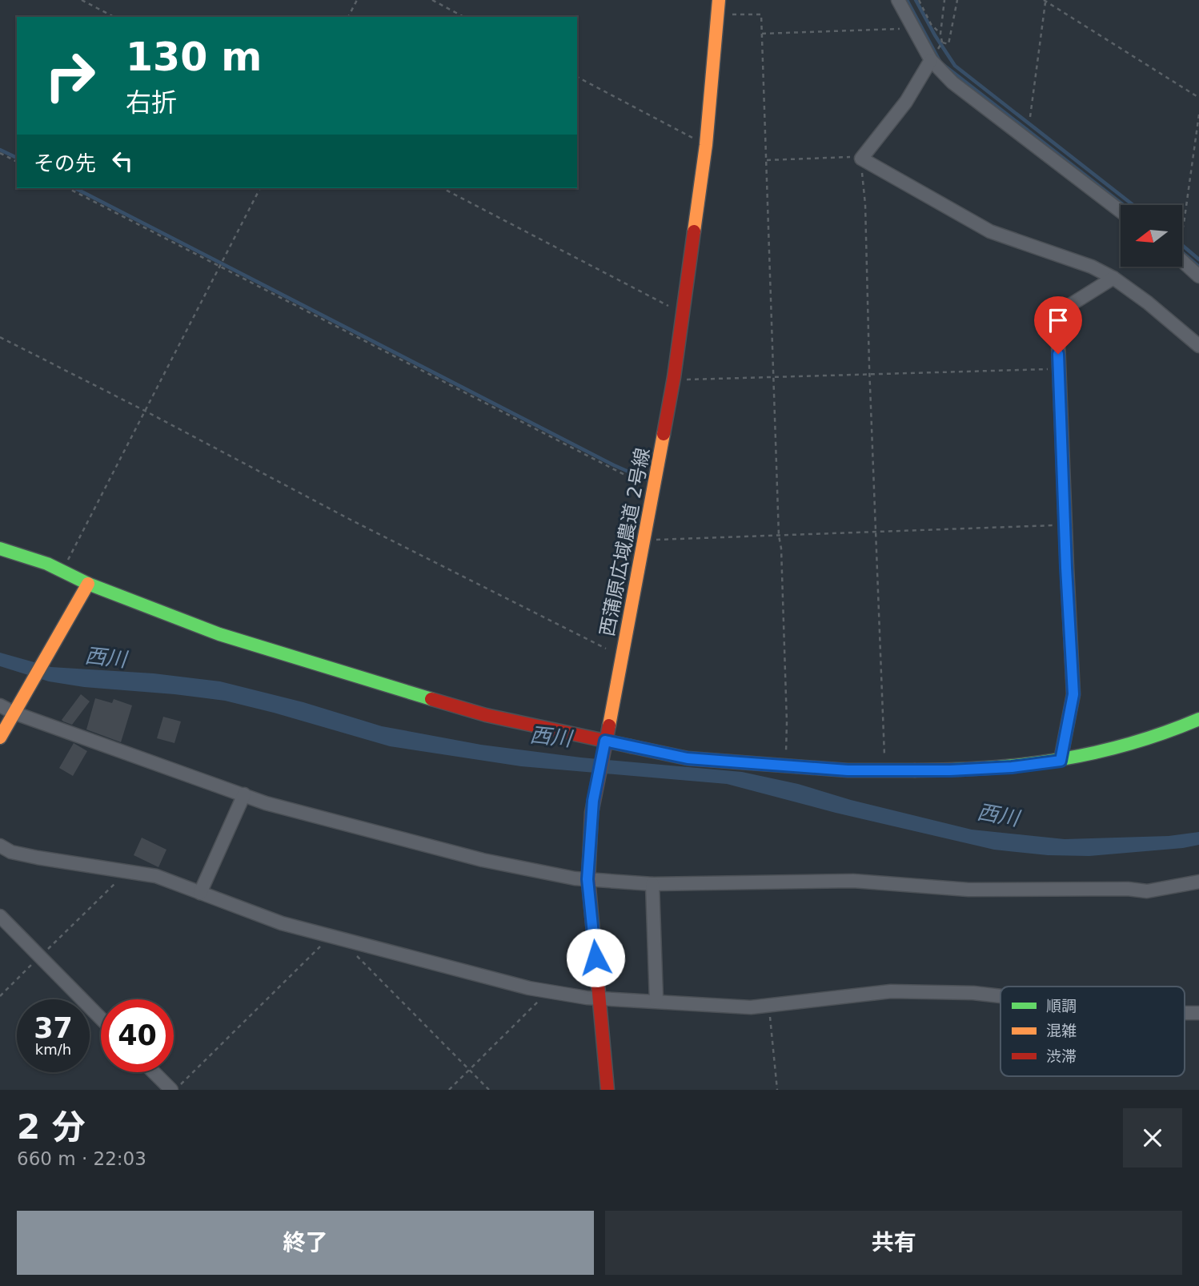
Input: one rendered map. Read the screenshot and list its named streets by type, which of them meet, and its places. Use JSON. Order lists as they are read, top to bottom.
{
  "streets": {
    "street": ["西蒲原広域農道 2号線"]
  },
  "water": ["西川"],
  "legend": ["順調", "混雑", "渋滞"],
  "north": "left",
  "page": {
    "turn": ["130 m", "右折"],
    "then": "その先",
    "speed": "37 km/h",
    "limit": "40",
    "heading": ["2 分", "660 m · 22:03"],
    "buttons": ["終了", "共有"]
  }
}
